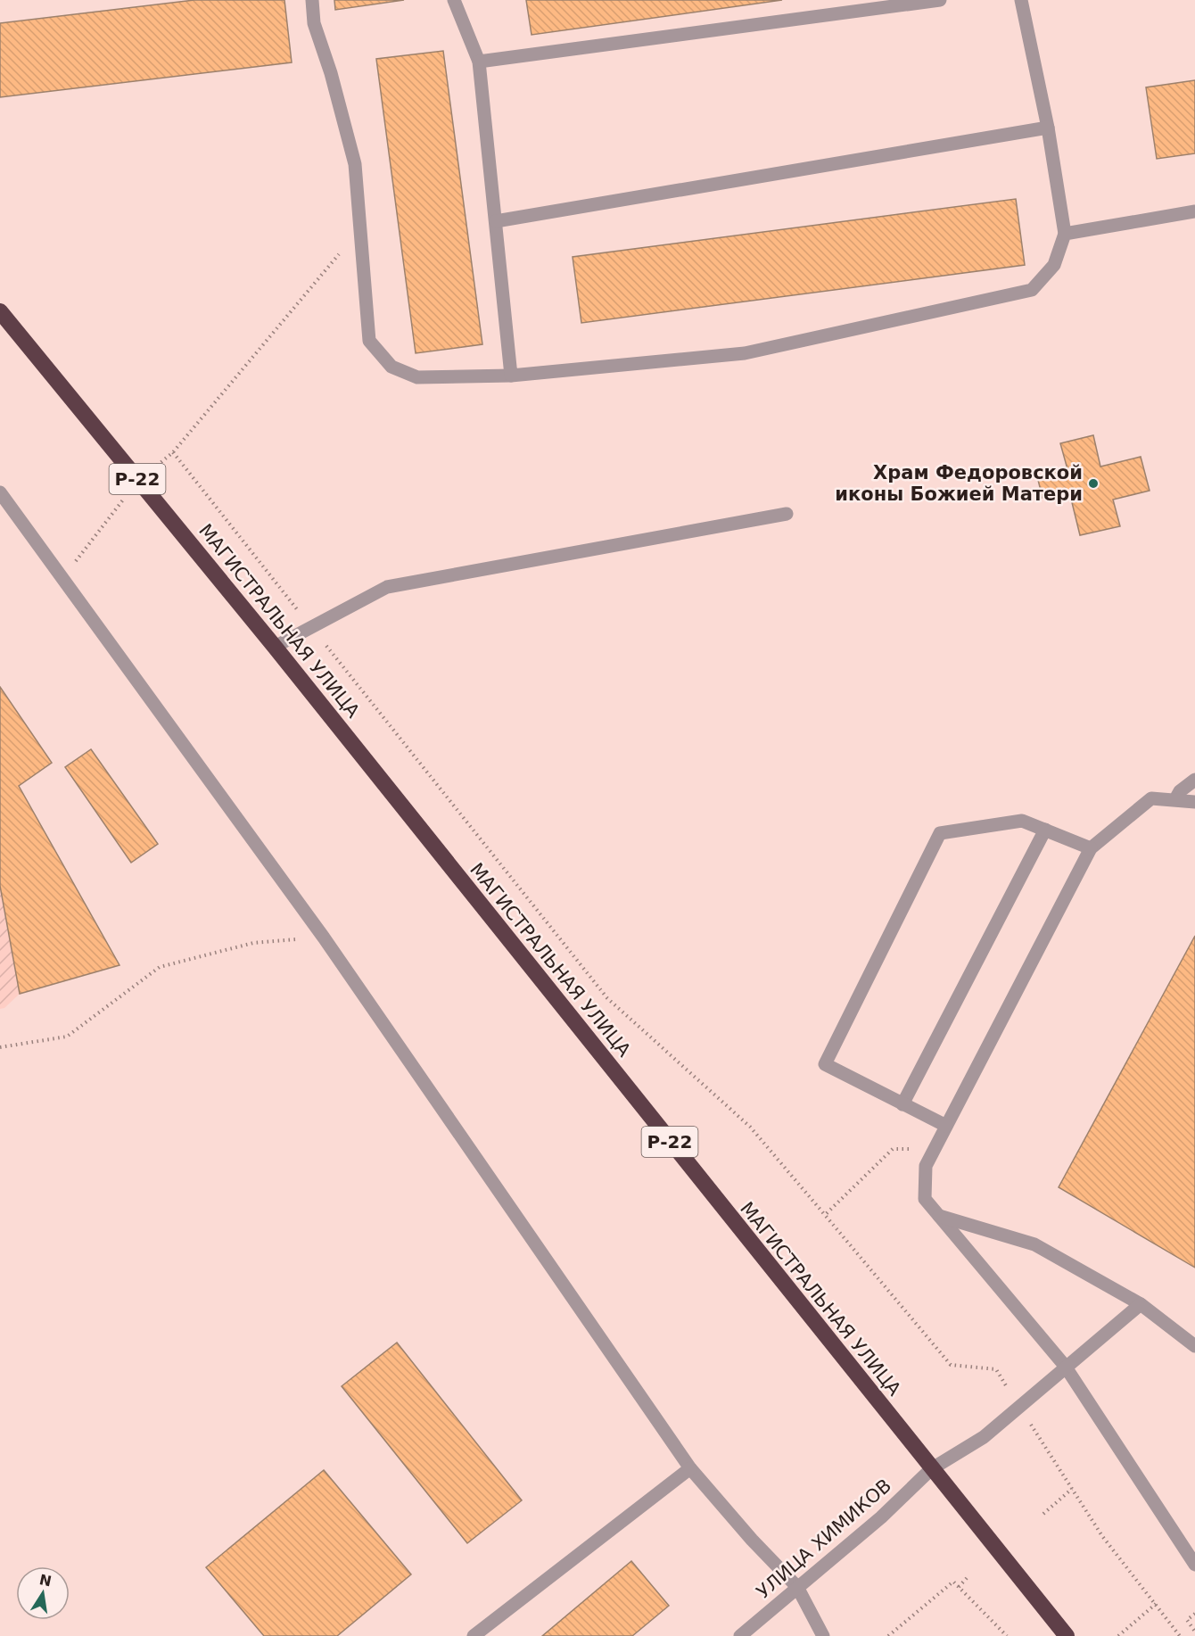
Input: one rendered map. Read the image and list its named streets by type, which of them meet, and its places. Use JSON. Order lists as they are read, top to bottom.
{
  "streets": {
    "highway": ["Р-22", "МАГИСТРАЛЬНАЯ УЛИЦА"],
    "street": ["УЛИЦА ХИМИКОВ"]
  },
  "crossings": [
    ["МАГИСТРАЛЬНАЯ УЛИЦА", "УЛИЦА ХИМИКОВ"]
  ],
  "places": ["Храм Федоровской иконы Божией Матери"],
  "north": "top"
}
